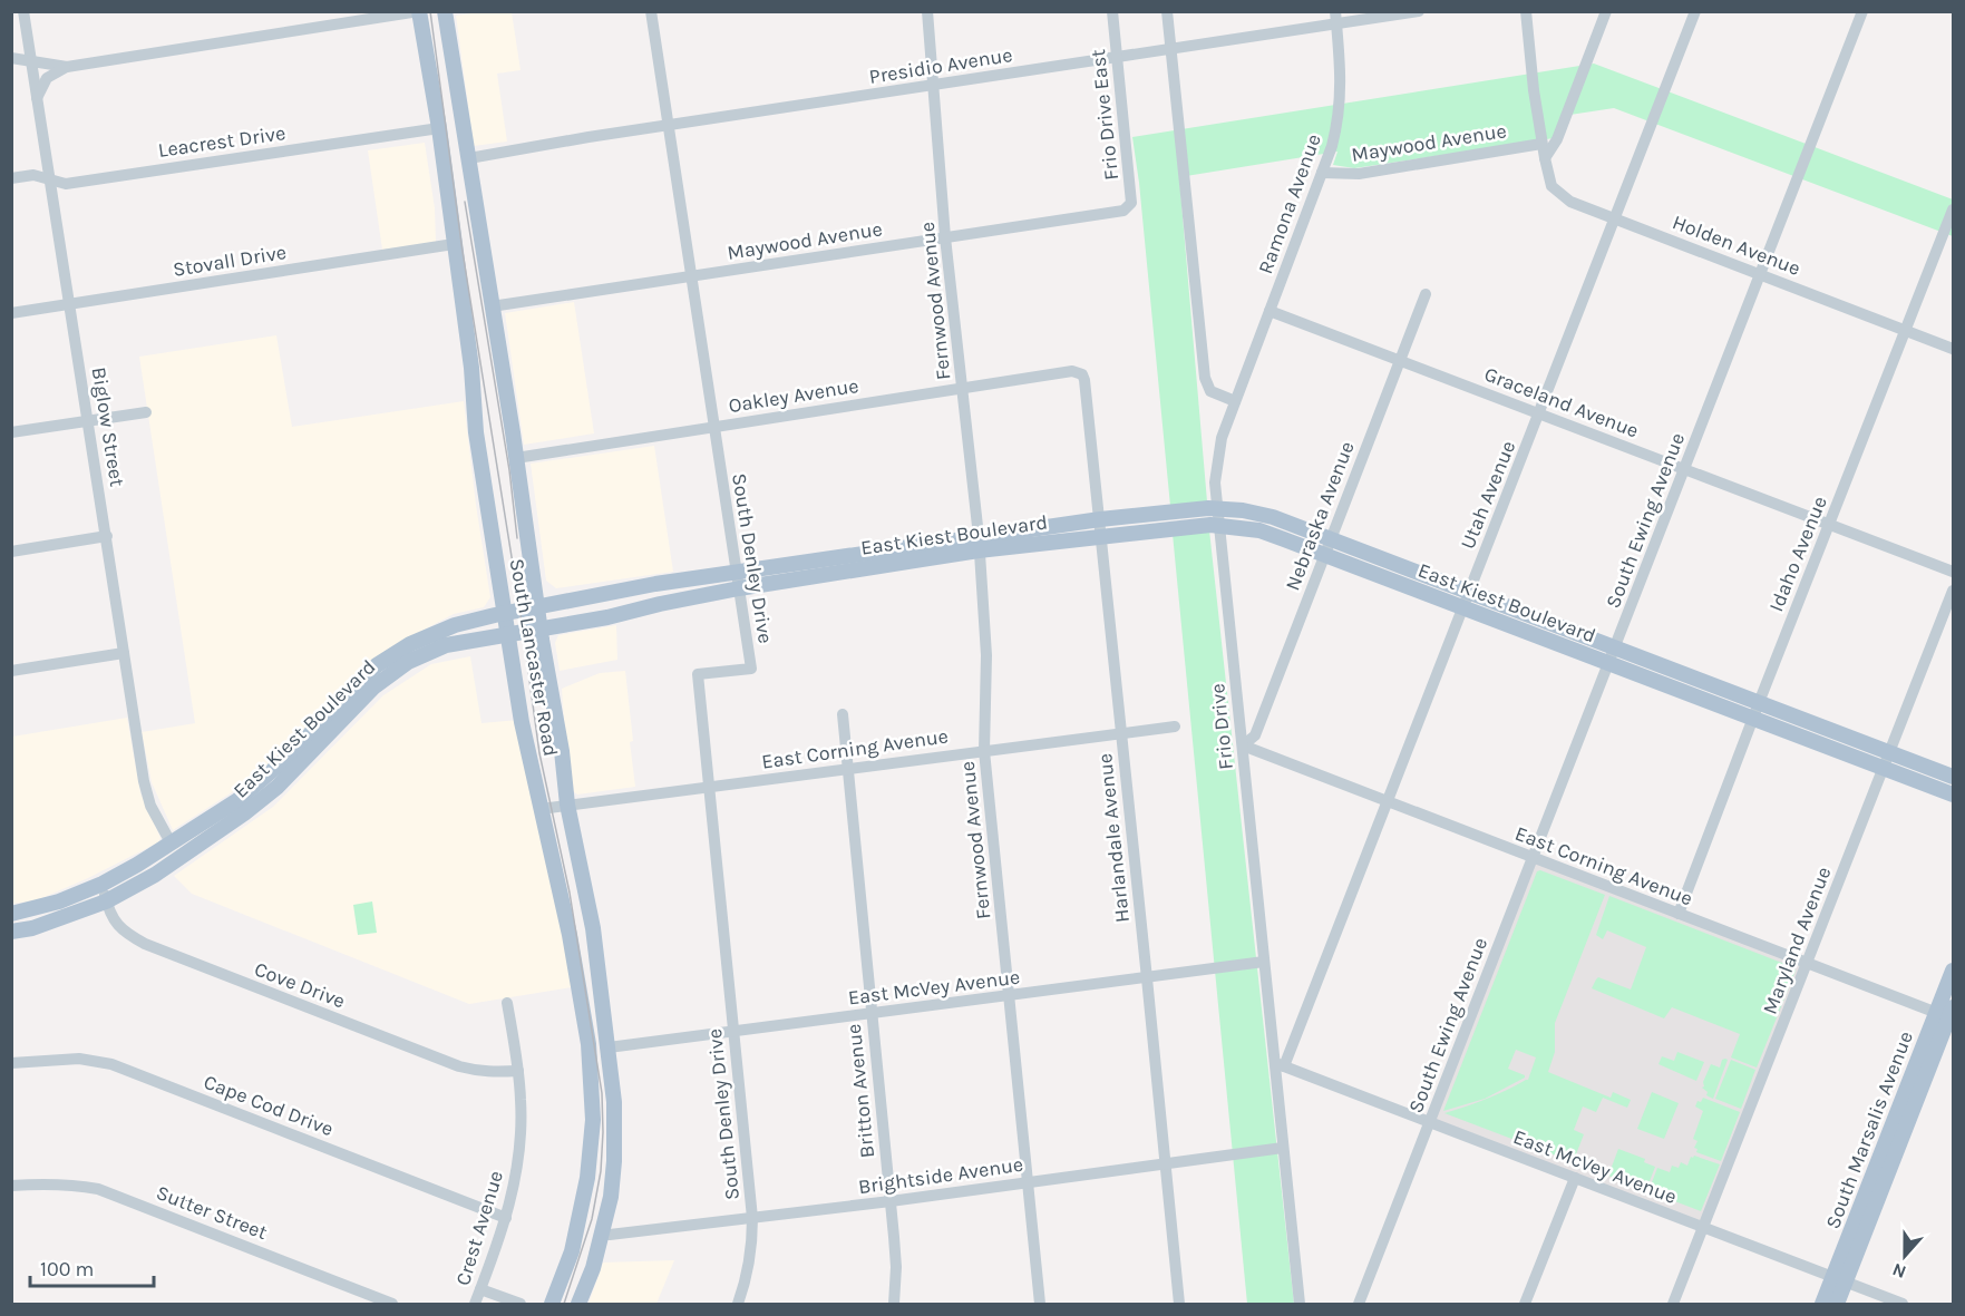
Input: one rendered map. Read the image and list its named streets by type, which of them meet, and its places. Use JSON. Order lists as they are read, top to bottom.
{
  "streets": {
    "main road": ["East Kiest Boulevard", "South Lancaster Road", "South Marsalis Avenue"],
    "street": [
      "Presidio Avenue",
      "Frio Drive East",
      "Leacrest Drive",
      "Maywood Avenue",
      "Ramona Avenue",
      "Holden Avenue",
      "Stovall Drive",
      "Fernwood Avenue",
      "Oakley Avenue",
      "Graceland Avenue",
      "Biglow Street",
      "Utah Avenue",
      "Nebraska Avenue",
      "South Ewing Avenue",
      "Idaho Avenue",
      "South Denley Drive",
      "Frio Drive",
      "East Corning Avenue",
      "Harlandale Avenue",
      "Maryland Avenue",
      "Cove Drive",
      "East McVey Avenue",
      "Britton Avenue",
      "Cape Cod Drive",
      "Brightside Avenue",
      "Sutter Street",
      "Crest Avenue"
    ]
  },
  "crossings": [
    ["Presidio Avenue", "Frio Drive East"],
    ["Presidio Avenue", "Ramona Avenue"],
    ["Presidio Avenue", "Fernwood Avenue"],
    ["Presidio Avenue", "South Denley Drive"],
    ["Presidio Avenue", "South Lancaster Road"],
    ["Frio Drive East", "Maywood Avenue"],
    ["Leacrest Drive", "Biglow Street"],
    ["Leacrest Drive", "South Lancaster Road"],
    ["Maywood Avenue", "Ramona Avenue"],
    ["Maywood Avenue", "Holden Avenue"],
    ["Maywood Avenue", "Fernwood Avenue"],
    ["Maywood Avenue", "South Denley Drive"],
    ["Maywood Avenue", "South Lancaster Road"],
    ["Ramona Avenue", "Graceland Avenue"],
    ["Ramona Avenue", "Frio Drive"],
    ["Holden Avenue", "Utah Avenue"],
    ["Holden Avenue", "South Ewing Avenue"],
    ["Holden Avenue", "Idaho Avenue"],
    ["Stovall Drive", "Biglow Street"],
    ["Stovall Drive", "South Lancaster Road"],
    ["Fernwood Avenue", "Oakley Avenue"],
    ["Fernwood Avenue", "East Kiest Boulevard"],
    ["Fernwood Avenue", "East Corning Avenue"],
    ["Fernwood Avenue", "East McVey Avenue"],
    ["Fernwood Avenue", "Brightside Avenue"],
    ["Oakley Avenue", "South Denley Drive"],
    ["Oakley Avenue", "South Lancaster Road"],
    ["Oakley Avenue", "Harlandale Avenue"],
    ["Graceland Avenue", "Utah Avenue"],
    ["Graceland Avenue", "Nebraska Avenue"],
    ["Graceland Avenue", "South Ewing Avenue"],
    ["Graceland Avenue", "Idaho Avenue"],
    ["Biglow Street", "East Kiest Boulevard"],
    ["Utah Avenue", "East Kiest Boulevard"],
    ["Utah Avenue", "Frio Drive"],
    ["Utah Avenue", "East Corning Avenue"],
    ["Utah Avenue", "East McVey Avenue"],
    ["Nebraska Avenue", "East Kiest Boulevard"],
    ["Nebraska Avenue", "Frio Drive"],
    ["Nebraska Avenue", "East Corning Avenue"],
    ["South Ewing Avenue", "East Kiest Boulevard"],
    ["South Ewing Avenue", "East Corning Avenue"],
    ["South Ewing Avenue", "East McVey Avenue"],
    ["East Kiest Boulevard", "Idaho Avenue"],
    ["East Kiest Boulevard", "South Denley Drive"],
    ["East Kiest Boulevard", "South Lancaster Road"],
    ["East Kiest Boulevard", "Frio Drive"],
    ["East Kiest Boulevard", "Harlandale Avenue"],
    ["East Kiest Boulevard", "Maryland Avenue"],
    ["East Kiest Boulevard", "Cove Drive"],
    ["Idaho Avenue", "East Corning Avenue"],
    ["South Denley Drive", "East Corning Avenue"],
    ["South Denley Drive", "East McVey Avenue"],
    ["South Denley Drive", "Brightside Avenue"],
    ["South Lancaster Road", "East Corning Avenue"],
    ["South Lancaster Road", "East McVey Avenue"],
    ["South Lancaster Road", "Brightside Avenue"],
    ["Frio Drive", "East Corning Avenue"],
    ["Frio Drive", "East McVey Avenue"],
    ["Frio Drive", "Brightside Avenue"],
    ["East Corning Avenue", "Harlandale Avenue"],
    ["East Corning Avenue", "Maryland Avenue"],
    ["East Corning Avenue", "Britton Avenue"],
    ["East Corning Avenue", "South Marsalis Avenue"],
    ["Harlandale Avenue", "East McVey Avenue"],
    ["Harlandale Avenue", "Brightside Avenue"],
    ["Maryland Avenue", "East McVey Avenue"],
    ["Cove Drive", "Crest Avenue"],
    ["East McVey Avenue", "Britton Avenue"],
    ["East McVey Avenue", "South Marsalis Avenue"],
    ["Britton Avenue", "Brightside Avenue"],
    ["Cape Cod Drive", "Crest Avenue"]
  ],
  "scale_bar": "100 m",
  "north": "bottom"
}
